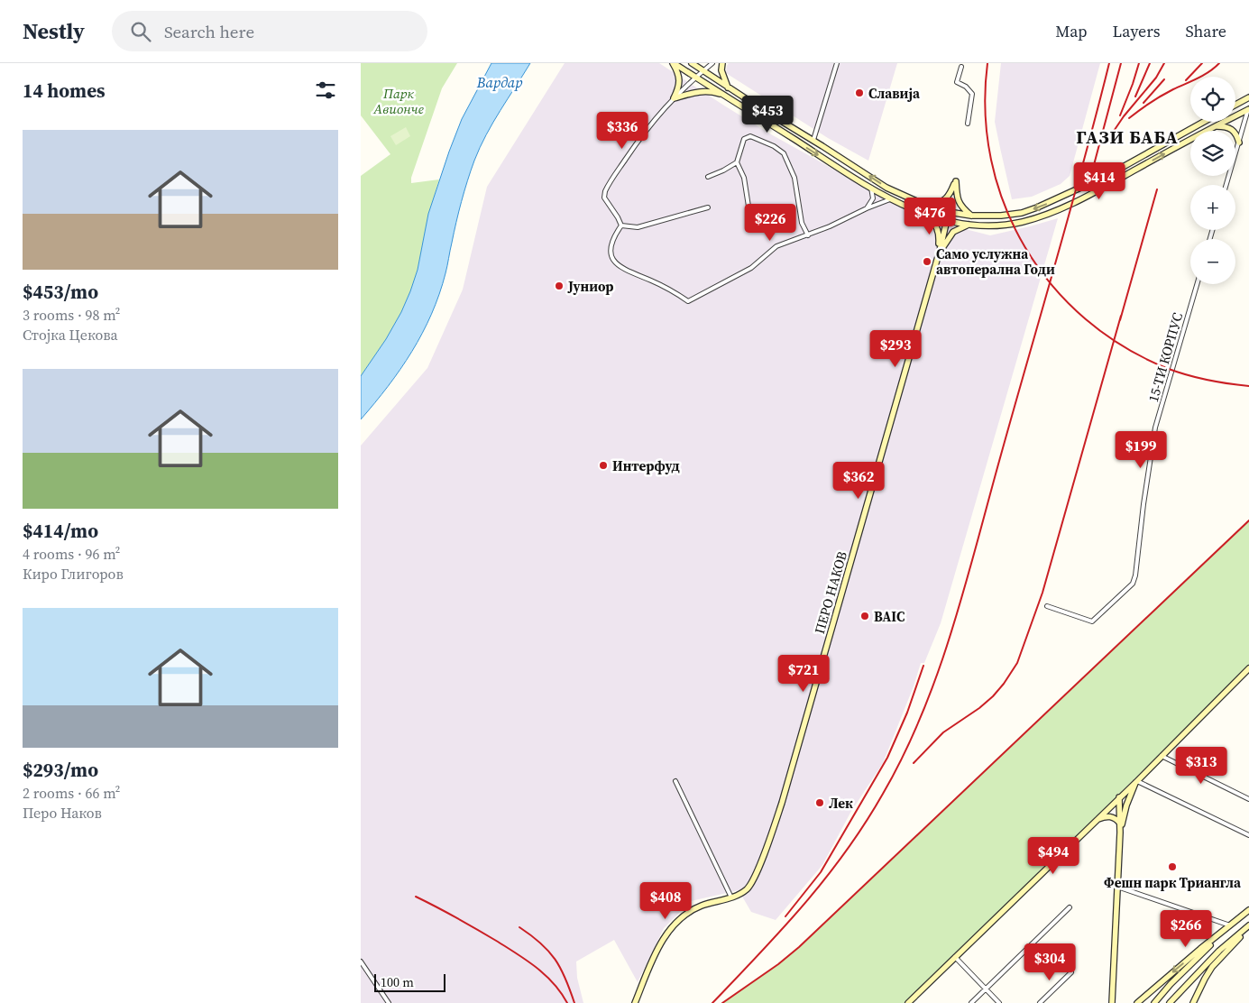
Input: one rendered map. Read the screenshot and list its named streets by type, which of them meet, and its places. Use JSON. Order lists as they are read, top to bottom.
{
  "streets": {
    "street": ["15-ТИ КОРПУС", "ПЕРО НАКОВ"]
  },
  "districts": ["ГАЗИ БАБА"],
  "water": ["Вардар"],
  "parks": ["Парк Авионче"],
  "places": [
    "Славија",
    "Само услужна автоперална Годи",
    "Јуниор",
    "Интерфуд",
    "BAIC",
    "Лек",
    "Фешн парк Триангла"
  ],
  "scale_bar": "100 m",
  "page": {
    "header": "Nestly",
    "search": "Search here",
    "nav": ["Map", "Layers", "Share"],
    "heading": "14 homes",
    "map_buttons": ["+", "−"],
    "price": [
      "$453",
      "$336",
      "$414",
      "$476",
      "$226",
      "$293",
      "$199",
      "$362",
      "$721",
      "$313",
      "$494",
      "$408",
      "$266",
      "$304"
    ],
    "list": [
      {
        "name": "$453/mo",
        "note": "3 rooms · 98 m² · Стојка Цекова"
      },
      {
        "name": "$414/mo",
        "note": "4 rooms · 96 m² · Киро Глигоров"
      },
      {
        "name": "$293/mo",
        "note": "2 rooms · 66 m² · Перо Наков"
      }
    ],
    "scale": "100 m"
  }
}
